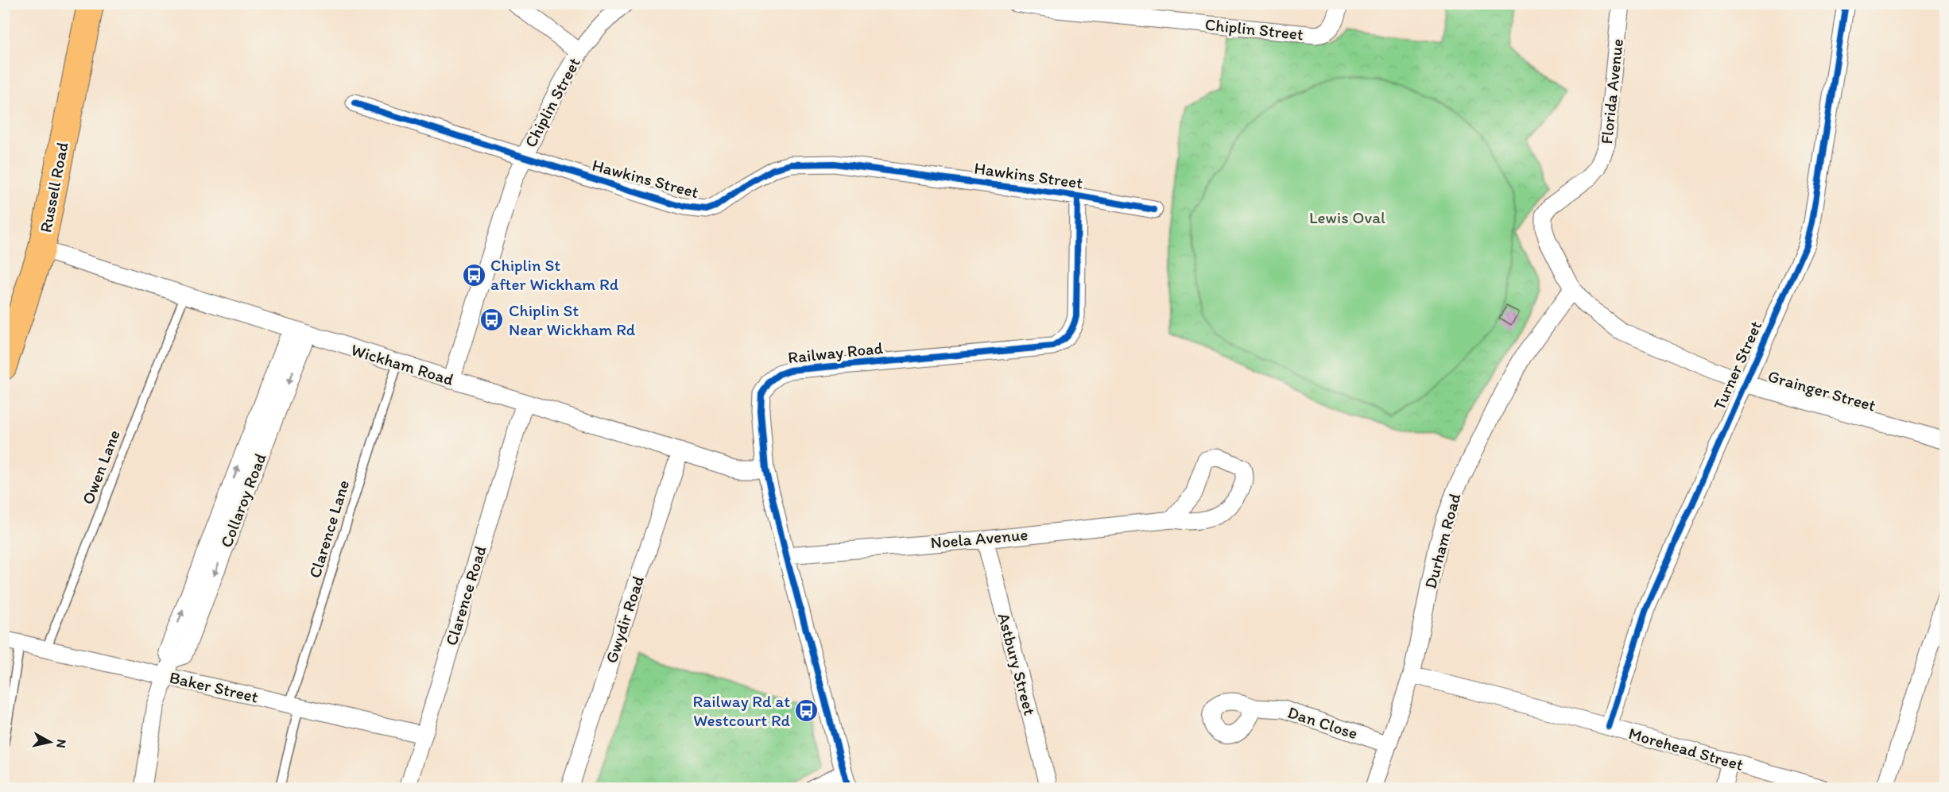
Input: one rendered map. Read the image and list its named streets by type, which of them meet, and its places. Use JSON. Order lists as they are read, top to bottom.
{
  "streets": {
    "main road": ["Russell Road"],
    "street": [
      "Chiplin Street",
      "Florida Avenue",
      "Hawkins Street",
      "Railway Road",
      "Wickham Road",
      "Turner Street",
      "Grainger Street",
      "Collaroy Road",
      "Noela Avenue",
      "Durham Road",
      "Clarence Road",
      "Gwydir Road",
      "Astbury Street",
      "Baker Street",
      "Dan Close",
      "Morehead Street"
    ],
    "lane": ["Owen Lane", "Clarence Lane"]
  },
  "crossings": [
    ["Chiplin Street", "Hawkins Street"],
    ["Chiplin Street", "Wickham Road"],
    ["Florida Avenue", "Grainger Street"],
    ["Florida Avenue", "Durham Road"],
    ["Hawkins Street", "Railway Road"],
    ["Russell Road", "Wickham Road"],
    ["Railway Road", "Wickham Road"],
    ["Railway Road", "Noela Avenue"],
    ["Wickham Road", "Owen Lane"],
    ["Wickham Road", "Collaroy Road"],
    ["Wickham Road", "Clarence Lane"],
    ["Wickham Road", "Clarence Road"],
    ["Wickham Road", "Gwydir Road"],
    ["Turner Street", "Grainger Street"],
    ["Turner Street", "Morehead Street"],
    ["Grainger Street", "Durham Road"],
    ["Owen Lane", "Baker Street"],
    ["Collaroy Road", "Baker Street"],
    ["Clarence Lane", "Baker Street"],
    ["Noela Avenue", "Astbury Street"],
    ["Durham Road", "Dan Close"],
    ["Durham Road", "Morehead Street"],
    ["Clarence Road", "Baker Street"]
  ],
  "parks": ["Lewis Oval"],
  "places": {
    "bus stop": ["Chiplin St after Wickham Rd", "Chiplin St Near Wickham Rd", "Railway Rd at Westcourt Rd"]
  },
  "north": "right"
}
